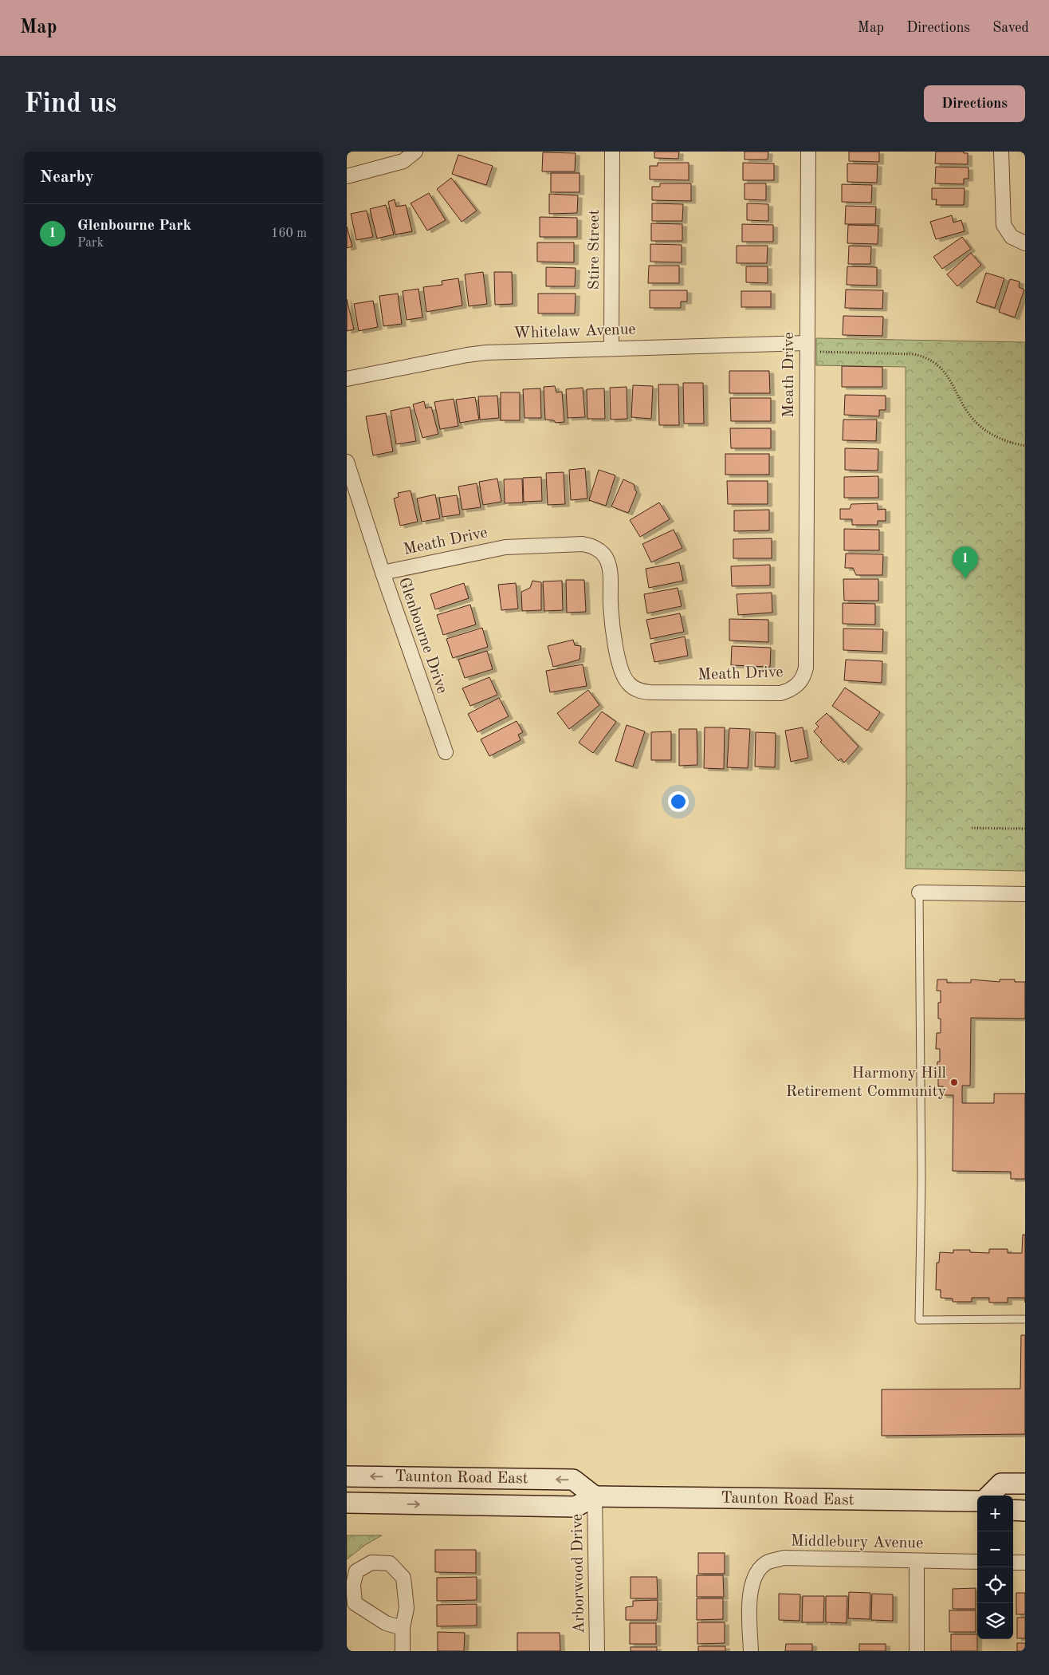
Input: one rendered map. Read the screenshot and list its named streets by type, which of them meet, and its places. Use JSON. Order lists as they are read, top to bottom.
{
  "streets": {
    "main road": ["Taunton Road East"],
    "street": [
      "Stire Street",
      "Whitelaw Avenue",
      "Meath Drive",
      "Glenbourne Drive",
      "Middlebury Avenue",
      "Arborwood Drive"
    ]
  },
  "crossings": [
    ["Stire Street", "Whitelaw Avenue"],
    ["Whitelaw Avenue", "Meath Drive"],
    ["Meath Drive", "Glenbourne Drive"],
    ["Taunton Road East", "Arborwood Drive"]
  ],
  "places": ["Harmony Hill Retirement Community"],
  "page": {
    "header": "Map",
    "nav": ["Map", "Directions", "Saved"],
    "buttons": "Directions",
    "title": "Find us",
    "heading": "Nearby",
    "list": [
      {
        "mark": "1",
        "name": "Glenbourne Park",
        "note": "Park",
        "value": "160 m"
      }
    ],
    "pins": "1",
    "map_buttons": ["+", "−"]
  }
}
